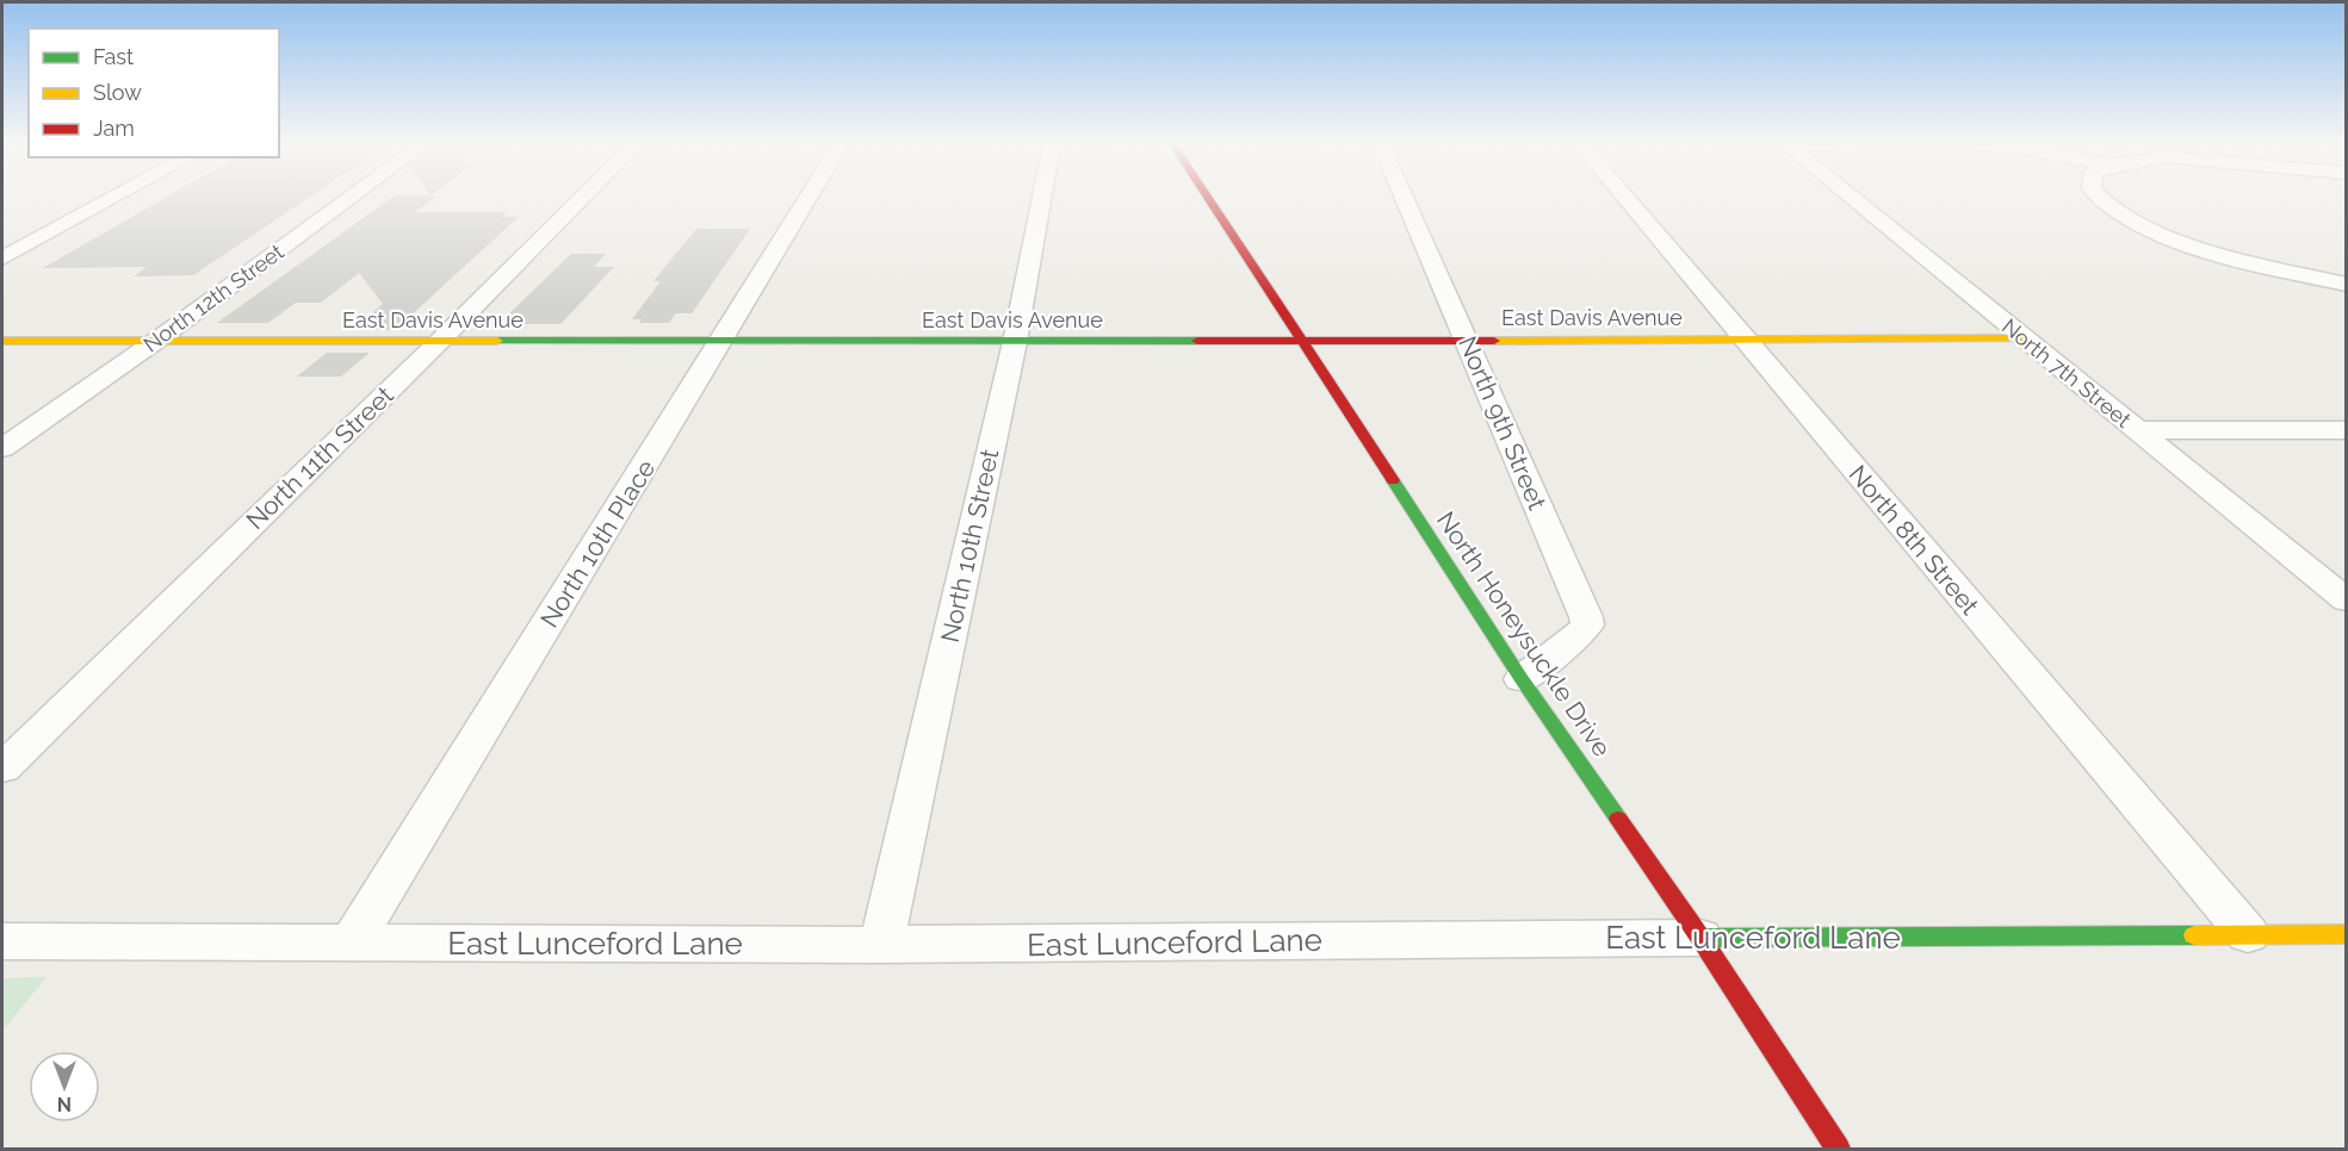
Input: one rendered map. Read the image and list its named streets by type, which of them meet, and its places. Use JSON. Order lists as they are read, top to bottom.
{
  "streets": {
    "street": [
      "North 12th Street",
      "East Davis Avenue",
      "North 7th Street",
      "North 9th Street",
      "North 11th Street",
      "North 8th Street",
      "North 10th Place",
      "North 10th Street",
      "North Honeysuckle Drive",
      "East Lunceford Lane"
    ]
  },
  "crossings": [
    ["North 12th Street", "East Davis Avenue"],
    ["East Davis Avenue", "North 7th Street"],
    ["East Davis Avenue", "North 9th Street"],
    ["East Davis Avenue", "North 11th Street"],
    ["East Davis Avenue", "North 8th Street"],
    ["East Davis Avenue", "North 10th Place"],
    ["East Davis Avenue", "North 10th Street"],
    ["East Davis Avenue", "North Honeysuckle Drive"],
    ["North 9th Street", "North Honeysuckle Drive"],
    ["North 8th Street", "East Lunceford Lane"],
    ["North 10th Place", "East Lunceford Lane"],
    ["North 10th Street", "East Lunceford Lane"],
    ["North Honeysuckle Drive", "East Lunceford Lane"]
  ],
  "legend": ["Fast", "Slow", "Jam"],
  "north": "bottom"
}
